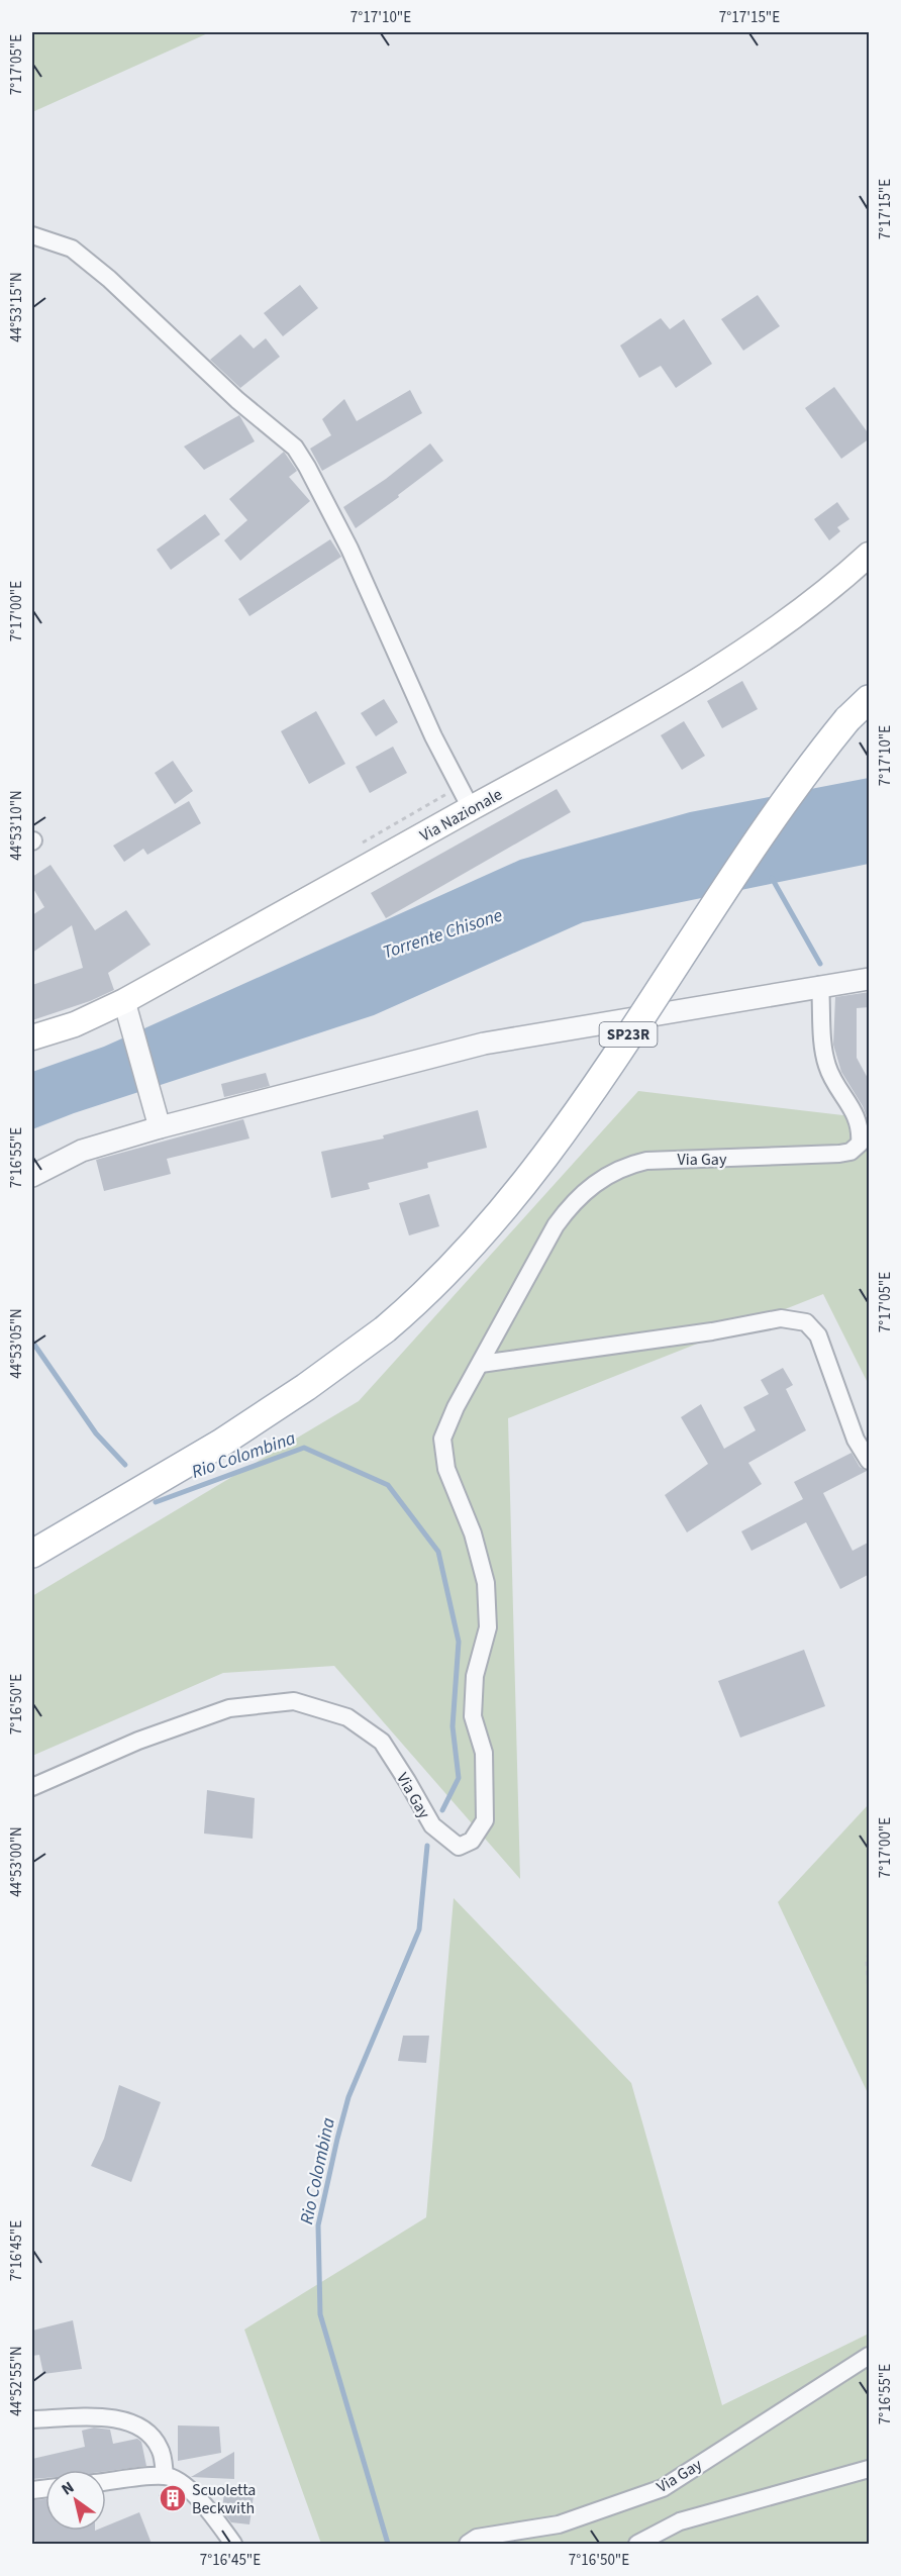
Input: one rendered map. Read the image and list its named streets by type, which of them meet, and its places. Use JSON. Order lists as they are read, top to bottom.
{
  "streets": {
    "main road": ["Via Nazionale", "SP23R"],
    "street": ["Via Gay"]
  },
  "water": ["Torrente Chisone", "Rio Colombina"],
  "places": {
    "building": ["Scuoletta Beckwith"]
  },
  "north": "top left",
  "coordinates": [
    "7°17'10\"E",
    "7°17'15\"E",
    "7°17'05\"E",
    "44°53'15\"N",
    "7°17'00\"E",
    "44°53'10\"N",
    "7°16'55\"E",
    "44°53'05\"N",
    "7°16'50\"E",
    "44°53'00\"N",
    "7°16'45\"E",
    "44°52'55\"N"
  ]
}
